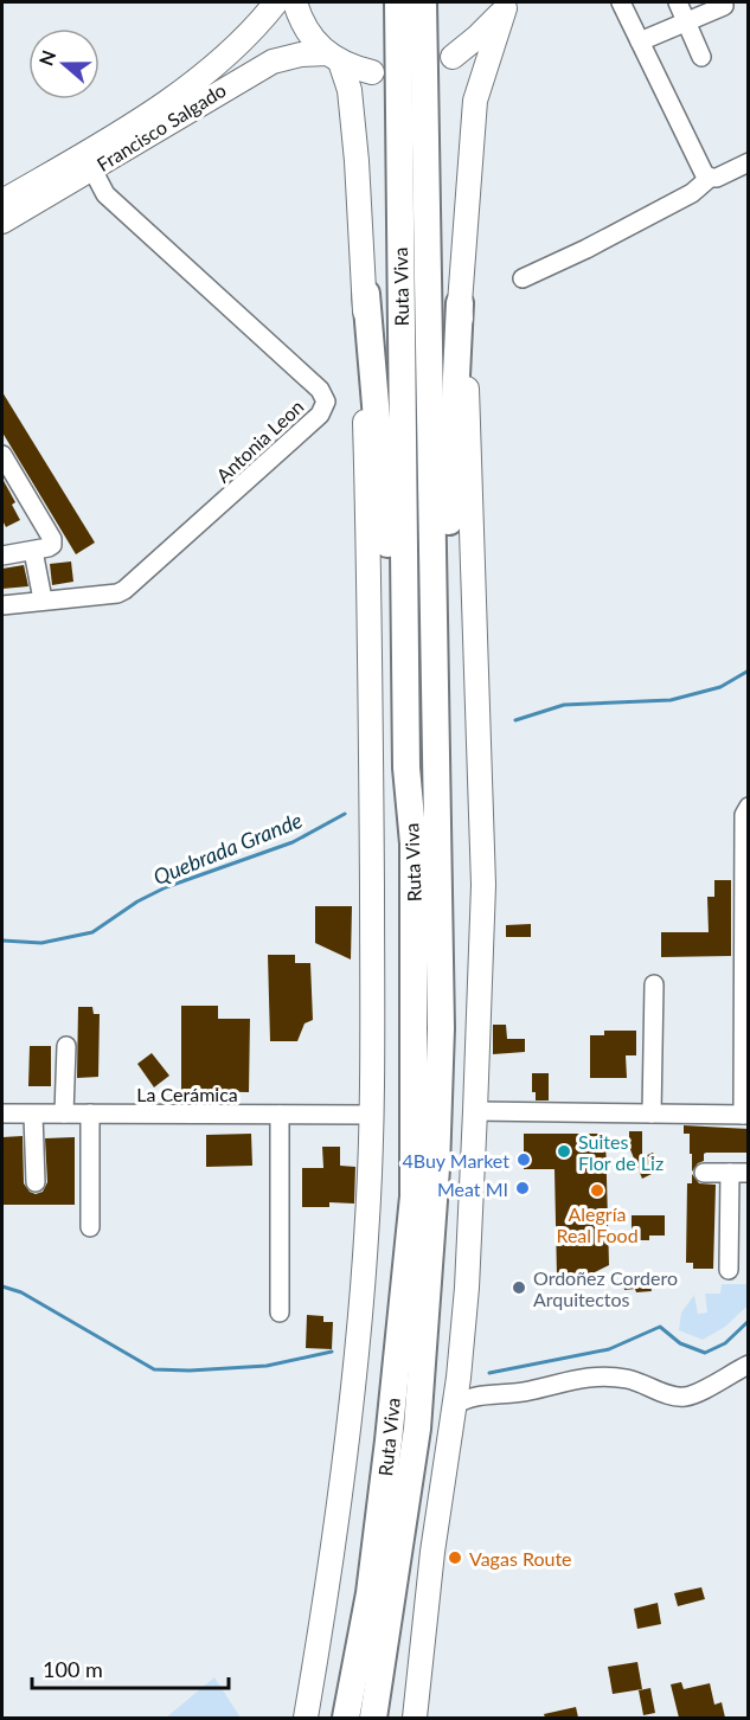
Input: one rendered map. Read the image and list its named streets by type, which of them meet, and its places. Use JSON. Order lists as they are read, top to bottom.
{
  "streets": {
    "highway": ["Ruta Viva"],
    "main road": ["Francisco Salgado"],
    "street": ["Antonia Leon", "La Cerámica"]
  },
  "crossings": [
    ["Francisco Salgado", "Ruta Viva"],
    ["Francisco Salgado", "Antonia Leon"],
    ["Ruta Viva", "La Cerámica"]
  ],
  "water": ["Quebrada Grande"],
  "places": [
    "Suites Flor de Liz",
    "4Buy Market",
    "Meat MI",
    "Alegría Real Food",
    "Ordoñez Cordero Arquitectos",
    "Vagas Route"
  ],
  "scale_bar": "100 m",
  "north": "left"
}
